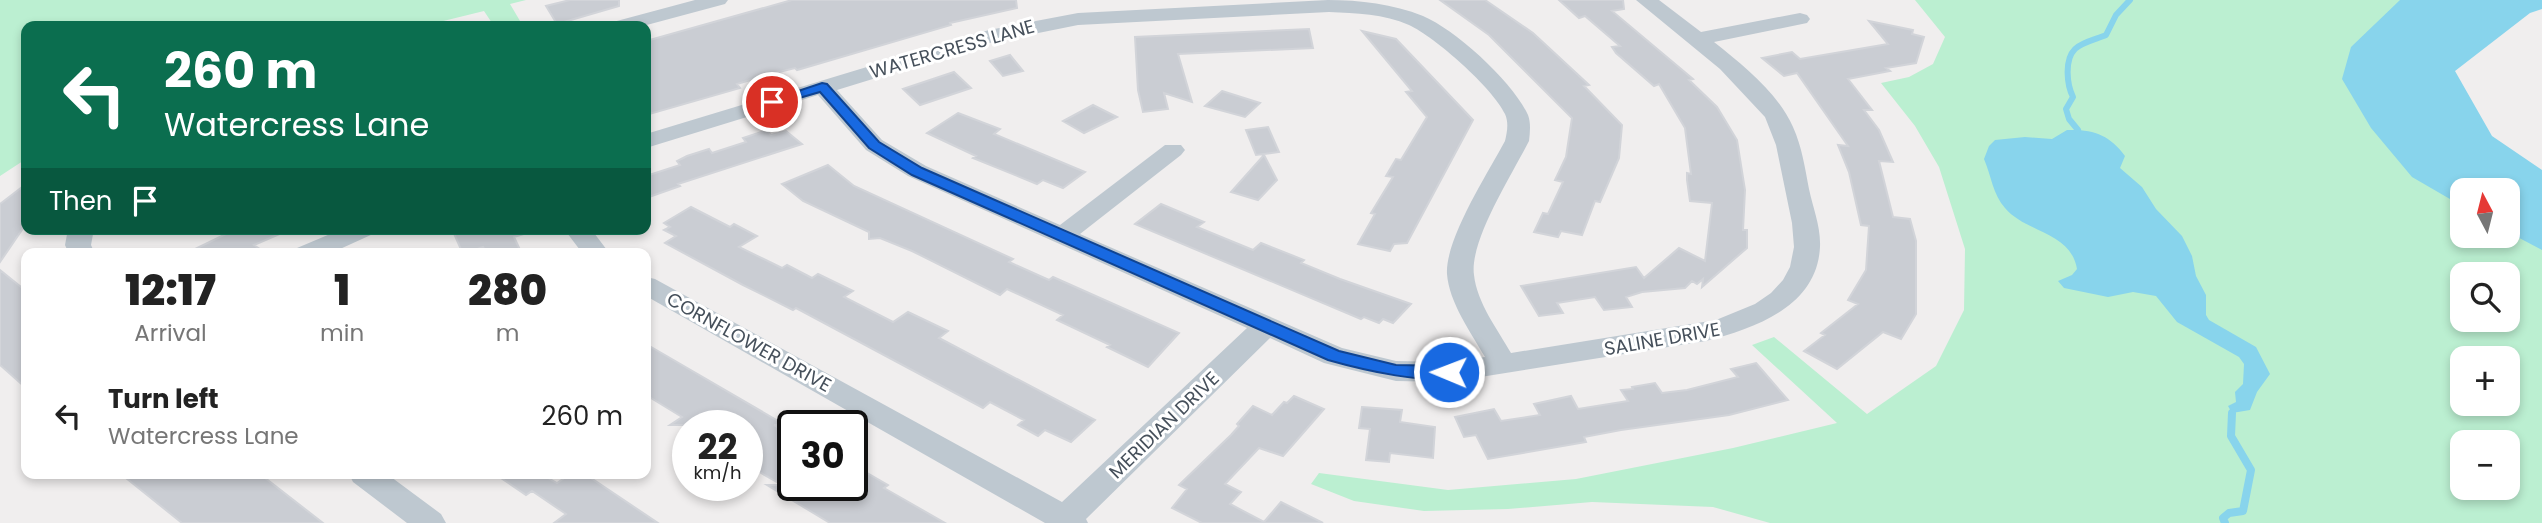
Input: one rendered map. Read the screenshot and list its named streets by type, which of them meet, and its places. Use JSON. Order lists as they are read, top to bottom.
{
  "streets": {
    "street": [
      "WATERCRESS LANE",
      "SALINE DRIVE",
      "CORNFLOWER DRIVE",
      "MERIDIAN DRIVE"
    ]
  },
  "crossings": [
    ["WATERCRESS LANE", "SALINE DRIVE"],
    ["SALINE DRIVE", "MERIDIAN DRIVE"],
    ["CORNFLOWER DRIVE", "MERIDIAN DRIVE"]
  ],
  "north": "top",
  "page": {
    "turn": ["260 m", "Watercress Lane"],
    "then": "Then",
    "map_buttons": ["+", "−"],
    "eta": [
      "12:17",
      "Arrival",
      "1",
      "min",
      "280",
      "m"
    ],
    "list": [
      {
        "name": "Turn left",
        "note": "Watercress Lane",
        "value": "260 m"
      }
    ],
    "speed": "22 km/h",
    "limit": "30"
  }
}
